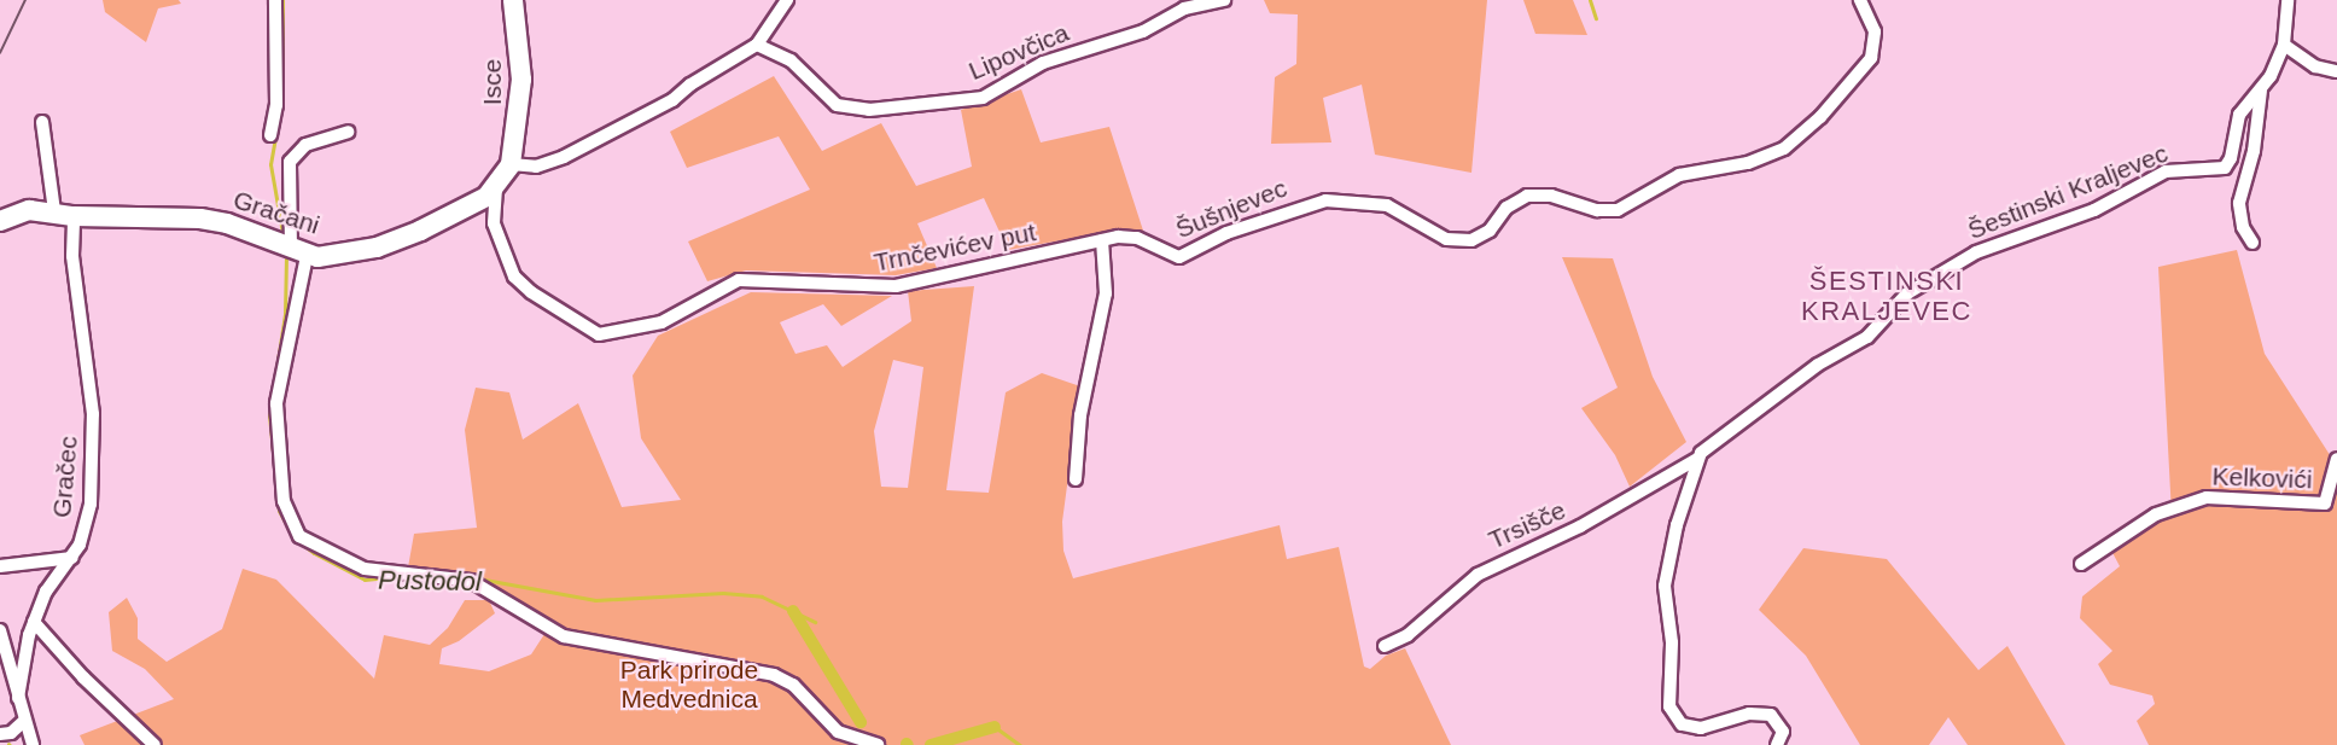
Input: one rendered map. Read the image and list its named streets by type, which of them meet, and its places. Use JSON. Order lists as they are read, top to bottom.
{
  "streets": {
    "street": [
      "Lipovčica",
      "Isce",
      "Šestinski Kraljevec",
      "Šušnjevec",
      "Gračani",
      "Trnčevićev put",
      "Gračec",
      "Kelkovići",
      "Trsišče"
    ]
  },
  "crossings": [
    ["Isce", "Gračani"],
    ["Šestinski Kraljevec", "Trsišče"],
    ["Šušnjevec", "Trnčevićev put"],
    ["Gračani", "Trnčevićev put"],
    ["Gračani", "Gračec"]
  ],
  "districts": ["ŠESTINSKI KRALJEVEC"],
  "water": ["Pustodol"],
  "parks": ["Park prirode Medvednica"]
}
